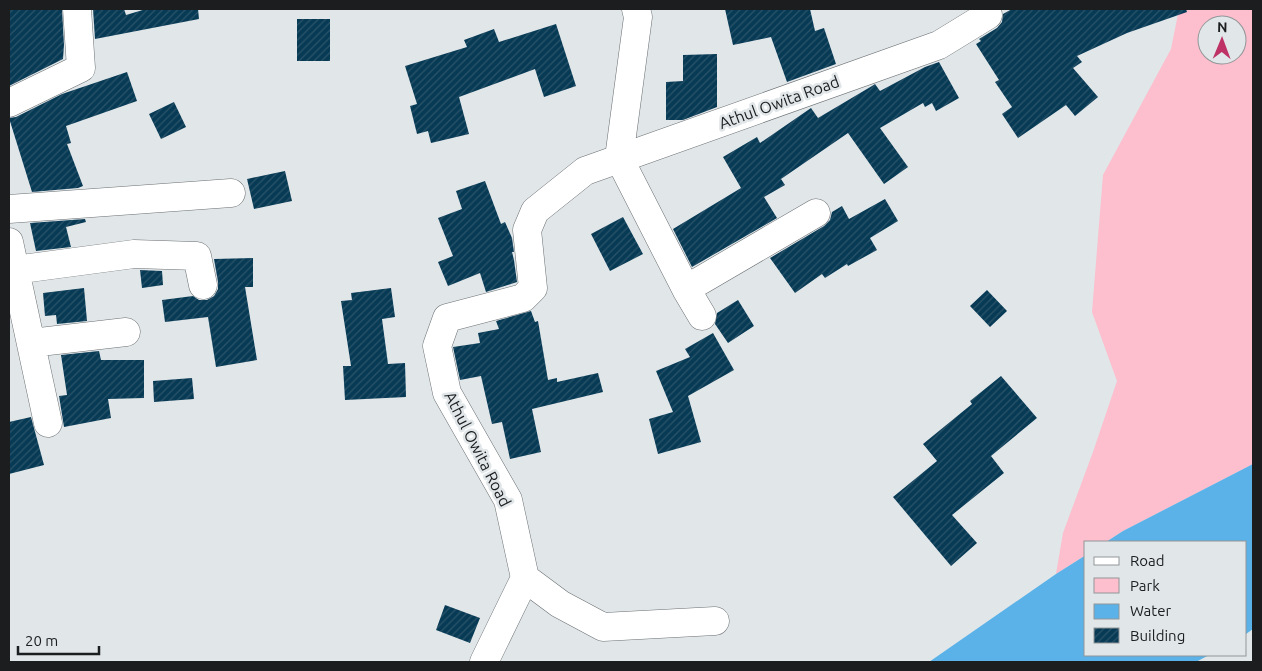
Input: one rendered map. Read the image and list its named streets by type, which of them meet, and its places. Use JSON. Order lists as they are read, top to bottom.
{
  "streets": {
    "street": ["Athul Owita Road"]
  },
  "legend": [
    "Road",
    "Park",
    "Water",
    "Building"
  ],
  "scale_bar": "20 m",
  "north": "top"
}
